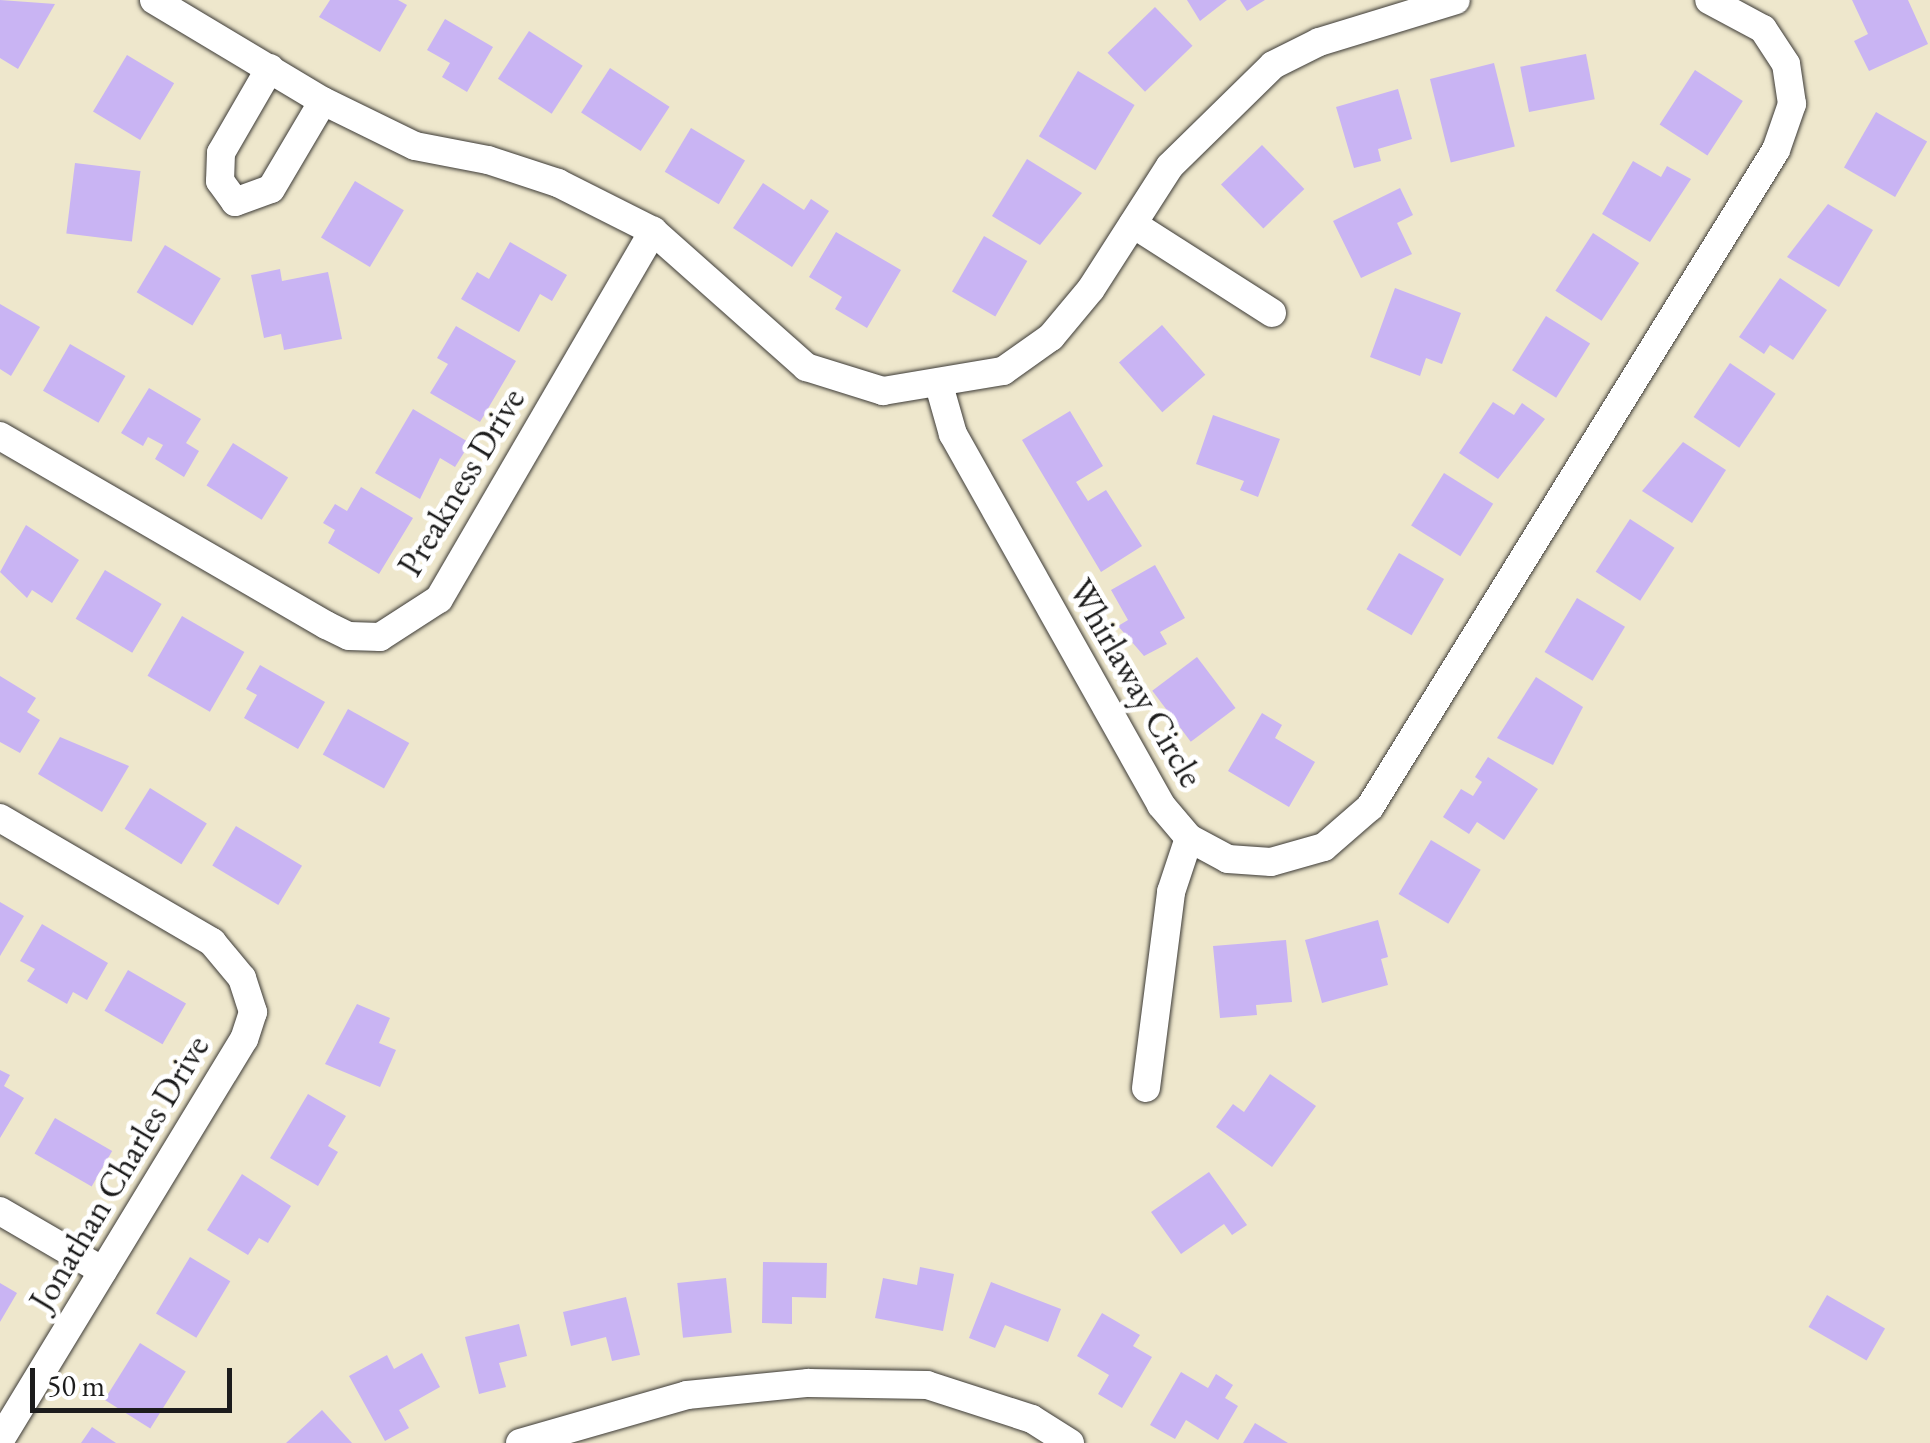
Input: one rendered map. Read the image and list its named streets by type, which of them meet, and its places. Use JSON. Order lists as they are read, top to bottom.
{
  "streets": {
    "street": ["Preakness Drive", "Whirlaway Circle", "Jonathan Charles Drive"]
  },
  "scale_bar": "50 m"
}
